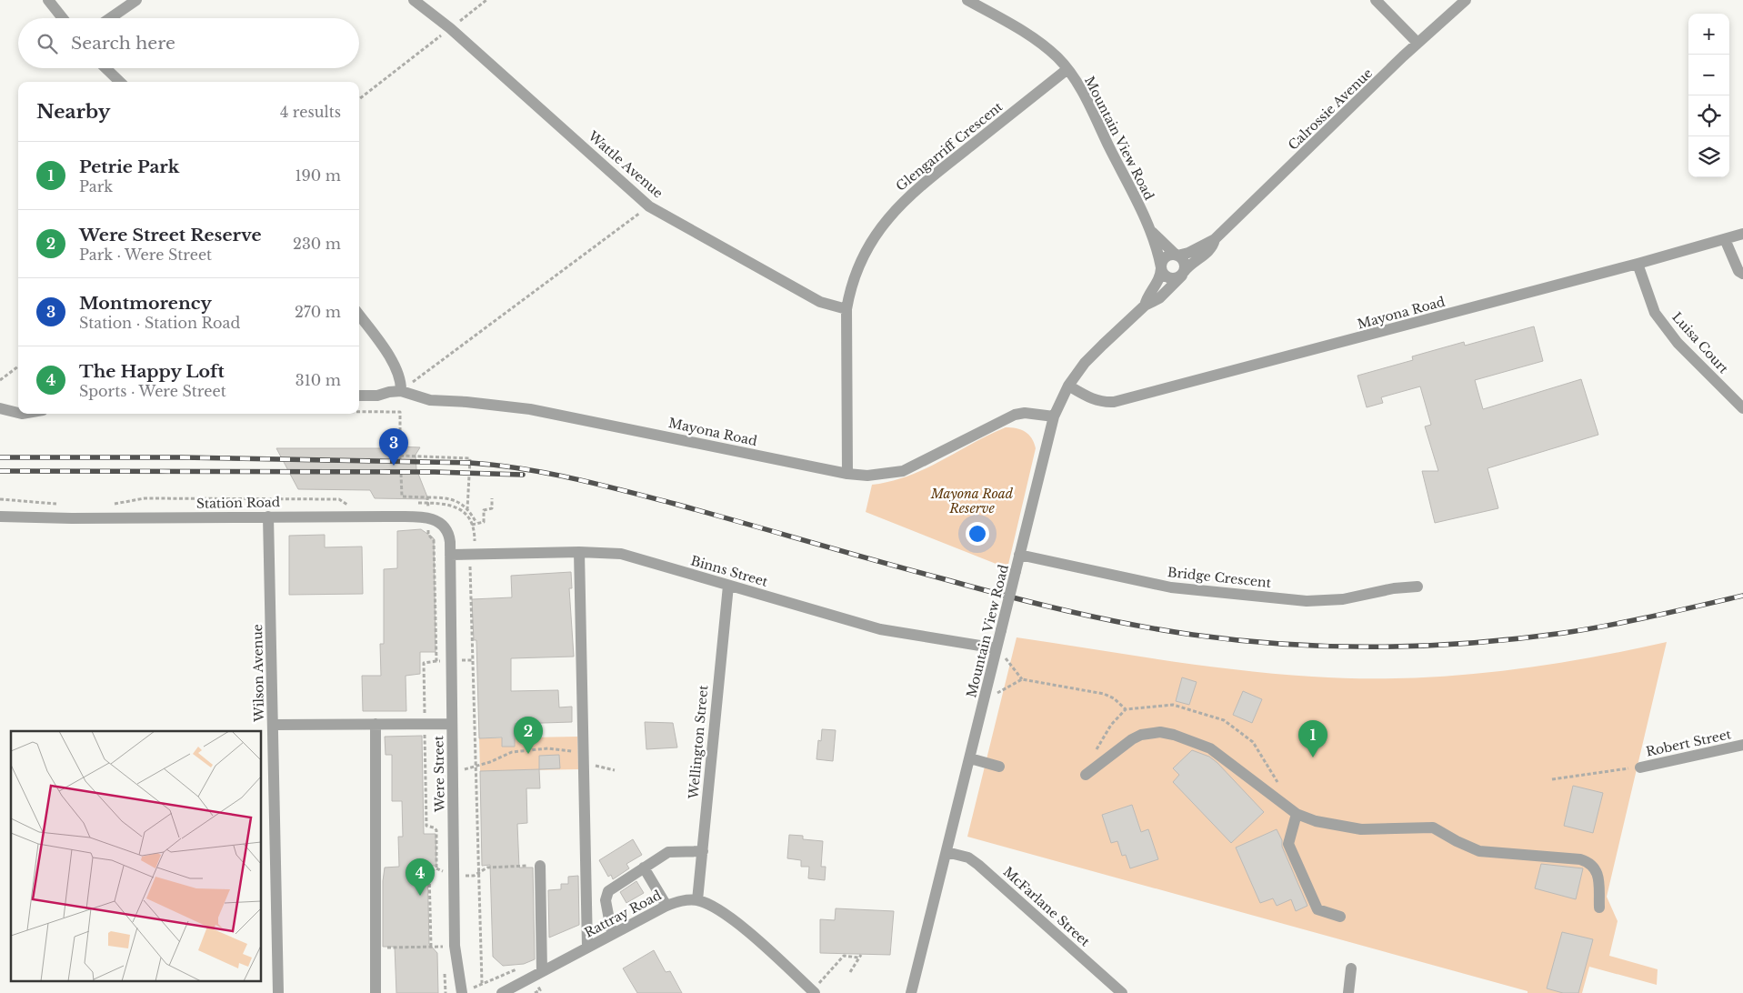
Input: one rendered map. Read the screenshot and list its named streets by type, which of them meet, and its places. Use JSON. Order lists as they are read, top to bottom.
{
  "streets": {
    "street": [
      "Calrossie Avenue",
      "Mountain View Road",
      "Glengarriff Crescent",
      "Wattle Avenue",
      "Mayona Road",
      "Luisa Court",
      "Station Road",
      "Binns Street",
      "Bridge Crescent",
      "Wilson Avenue",
      "Wellington Street",
      "Robert Street",
      "Were Street",
      "McFarlane Street",
      "Rattray Road"
    ]
  },
  "crossings": [
    ["Calrossie Avenue", "Mountain View Road"],
    ["Mountain View Road", "Glengarriff Crescent"],
    ["Mountain View Road", "Mayona Road"],
    ["Mountain View Road", "Binns Street"],
    ["Mountain View Road", "Bridge Crescent"],
    ["Mountain View Road", "McFarlane Street"],
    ["Glengarriff Crescent", "Wattle Avenue"],
    ["Glengarriff Crescent", "Mayona Road"],
    ["Mayona Road", "Luisa Court"],
    ["Station Road", "Binns Street"],
    ["Station Road", "Wilson Avenue"],
    ["Station Road", "Were Street"],
    ["Binns Street", "Wellington Street"],
    ["Binns Street", "Were Street"],
    ["Wellington Street", "Rattray Road"]
  ],
  "parks": ["Mayona Road Reserve"],
  "page": {
    "map_buttons": ["+", "−"],
    "search": "Search here",
    "heading": ["Nearby", "4 results"],
    "list": [
      {
        "mark": "1",
        "name": "Petrie Park",
        "note": "Park",
        "value": "190 m"
      },
      {
        "mark": "2",
        "name": "Were Street Reserve",
        "note": "Park · Were Street",
        "value": "230 m"
      },
      {
        "mark": "3",
        "name": "Montmorency",
        "note": "Station · Station Road",
        "value": "270 m"
      },
      {
        "mark": "4",
        "name": "The Happy Loft",
        "note": "Sports · Were Street",
        "value": "310 m"
      }
    ],
    "pins": [
      "3",
      "2",
      "1",
      "4"
    ]
  }
}
